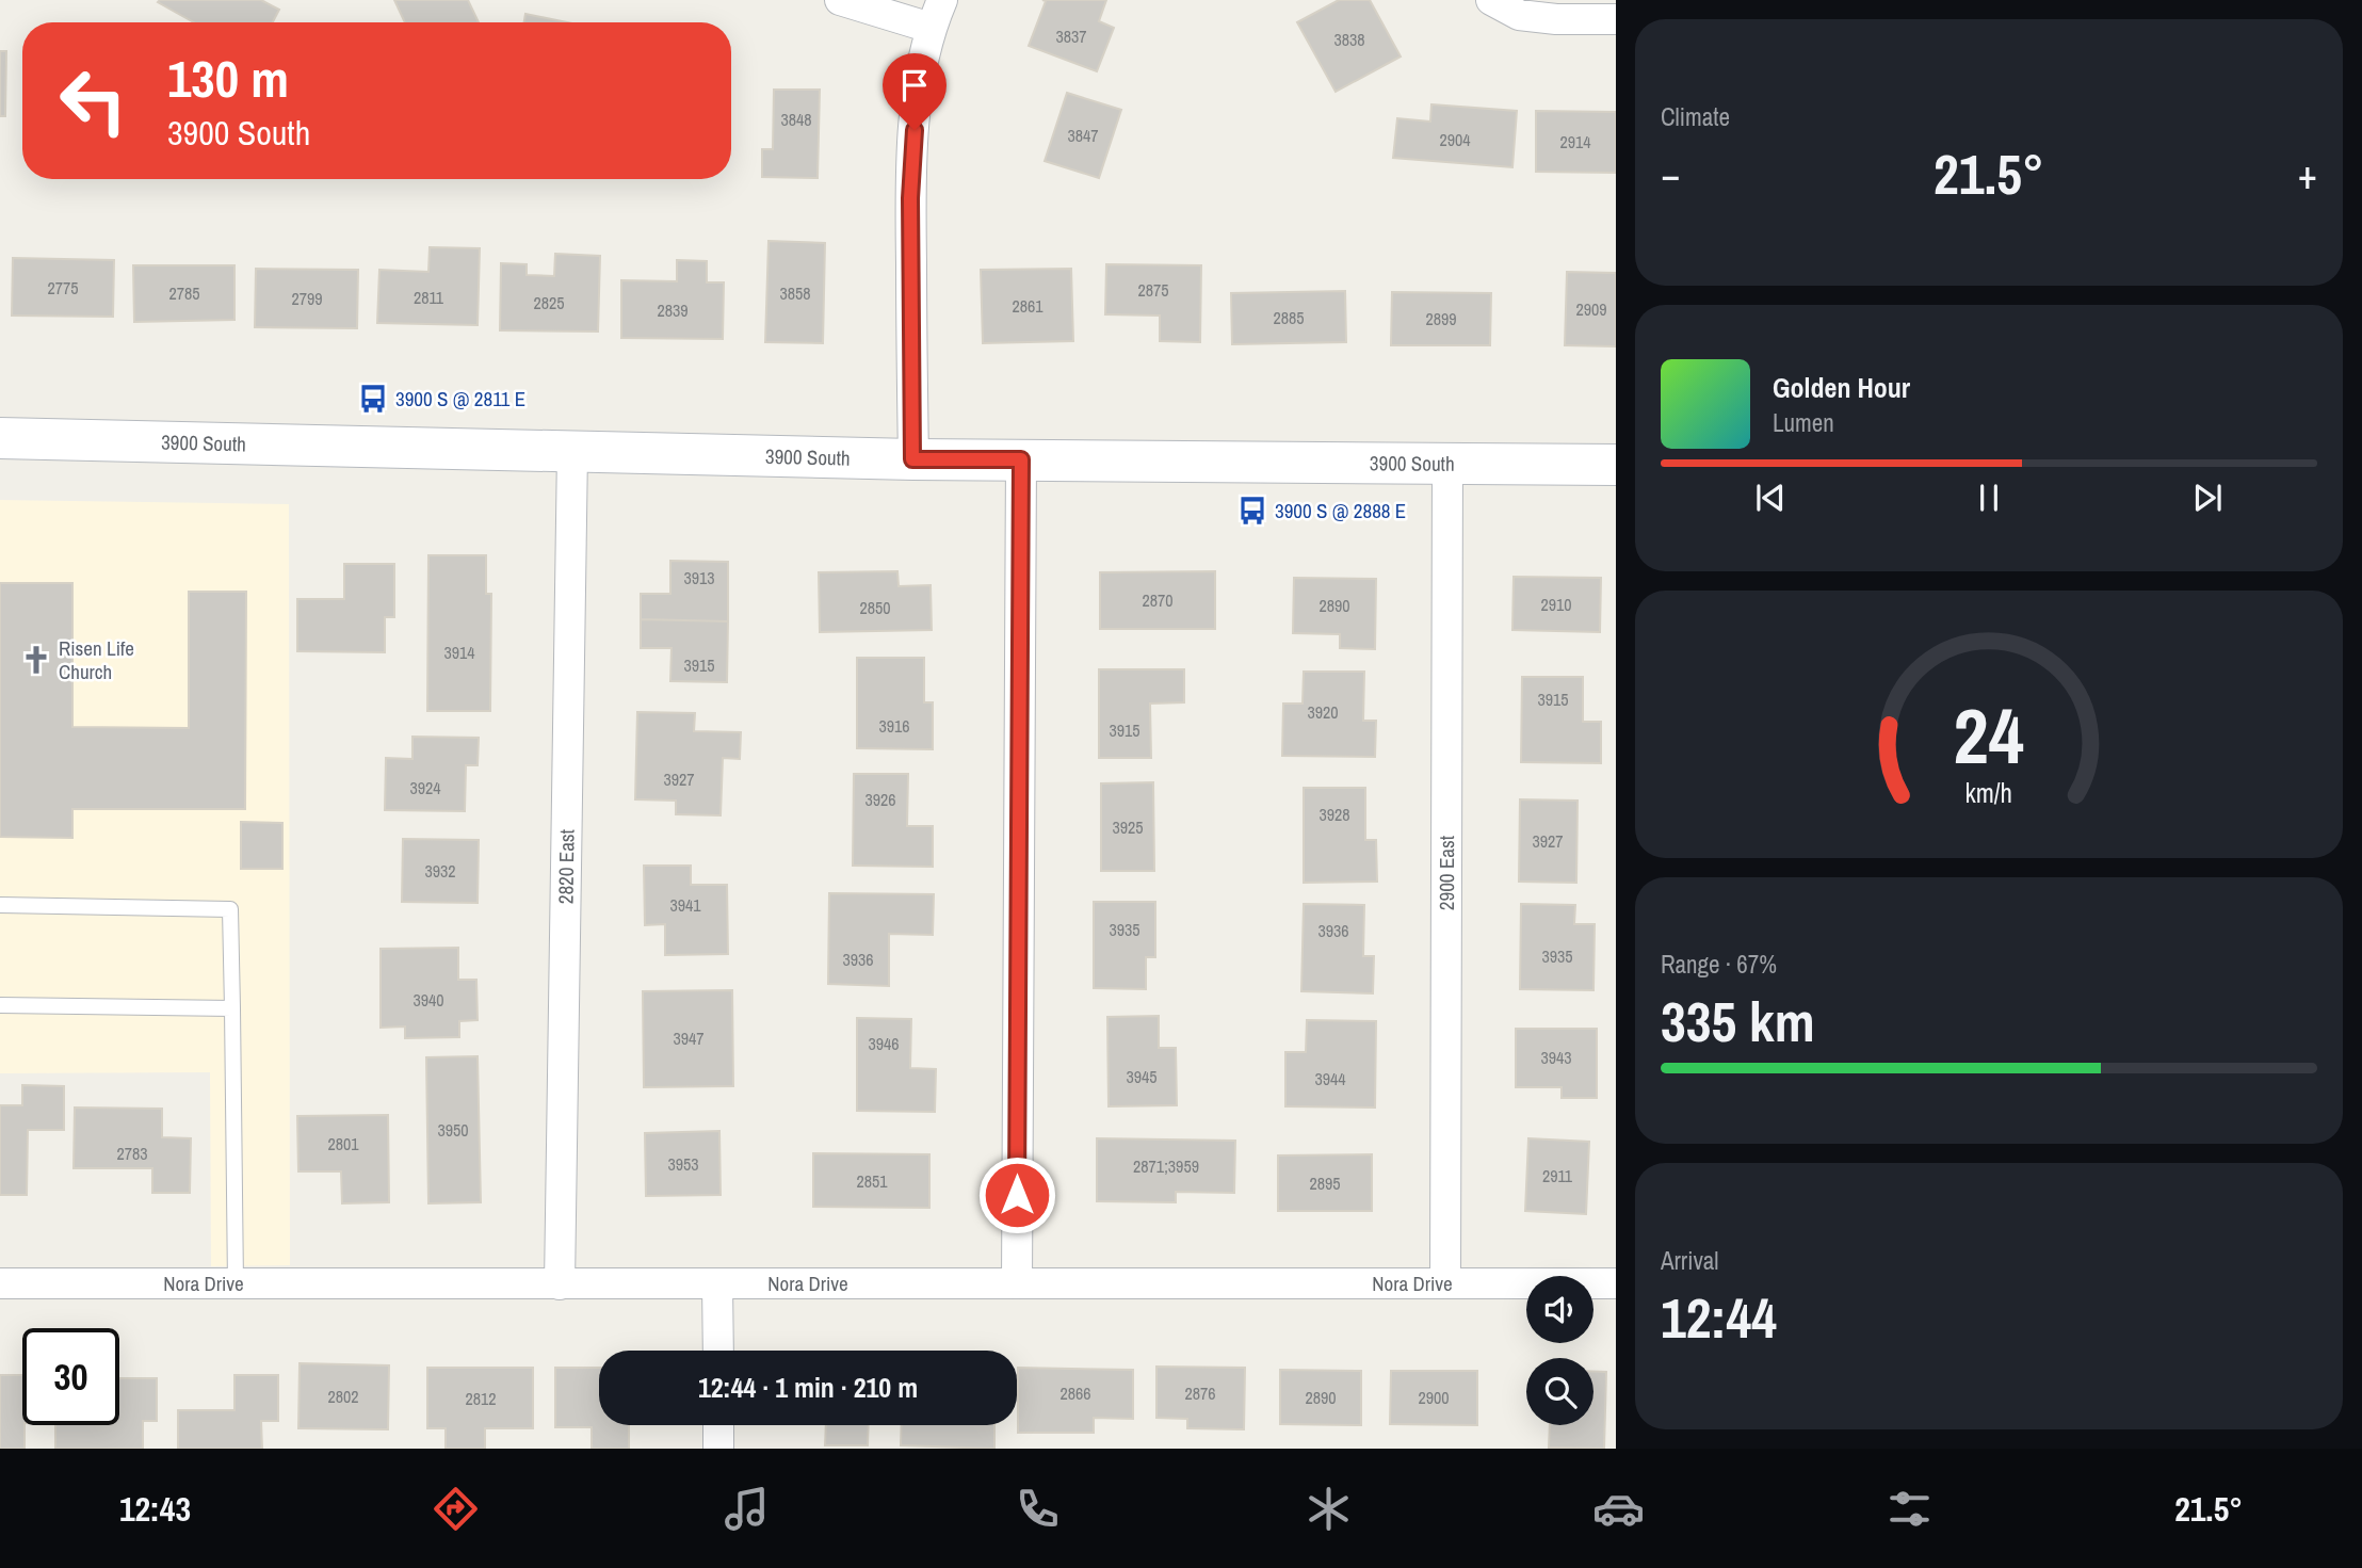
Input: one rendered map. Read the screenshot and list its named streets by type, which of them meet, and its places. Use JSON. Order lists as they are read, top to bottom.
{
  "streets": {
    "main road": ["3900 South"],
    "street": ["2820 East", "2900 East", "Nora Drive"]
  },
  "crossings": [
    ["3900 South", "2820 East"],
    ["3900 South", "2900 East"],
    ["2820 East", "Nora Drive"],
    ["2900 East", "Nora Drive"]
  ],
  "places": {
    "bus stop": ["3900 S @ 2811 E", "3900 S @ 2888 E"],
    "church": ["Risen Life Church"]
  },
  "house_numbers": [
    "3837",
    "3838",
    "3848",
    "3847",
    "2904",
    "2914",
    "2775",
    "2875",
    "2785",
    "3858",
    "2811",
    "2799",
    "2825",
    "2861",
    "2909",
    "2839",
    "2885",
    "2899",
    "3913",
    "2870",
    "2910",
    "2890",
    "2850",
    "3914",
    "3915",
    "3915",
    "3920",
    "3916",
    "3915",
    "3927",
    "3924",
    "3926",
    "3928",
    "3925",
    "3927",
    "3932",
    "3941",
    "3935",
    "3936",
    "3935",
    "3936",
    "3940",
    "3947",
    "3946",
    "3943",
    "3945",
    "3944",
    "3950",
    "2801",
    "2783",
    "3953",
    "2871;3959",
    "2911",
    "2851",
    "2895",
    "2866",
    "2876",
    "2802",
    "2890",
    "2900",
    "2812"
  ],
  "page": {
    "tile": [
      "Climate",
      ["Range · 67%", "335 km"],
      ["Arrival", "12:44"]
    ],
    "turn": ["130 m", "3900 South"],
    "heat": ["−", "21.5°", "+"],
    "song": ["Golden Hour", "Lumen"],
    "limit": "30",
    "trip": "12:44 · 1 min · 210 m",
    "tabs": ["12:43", "21.5°"],
    "gauge": ["24", "km/h"]
  }
}
